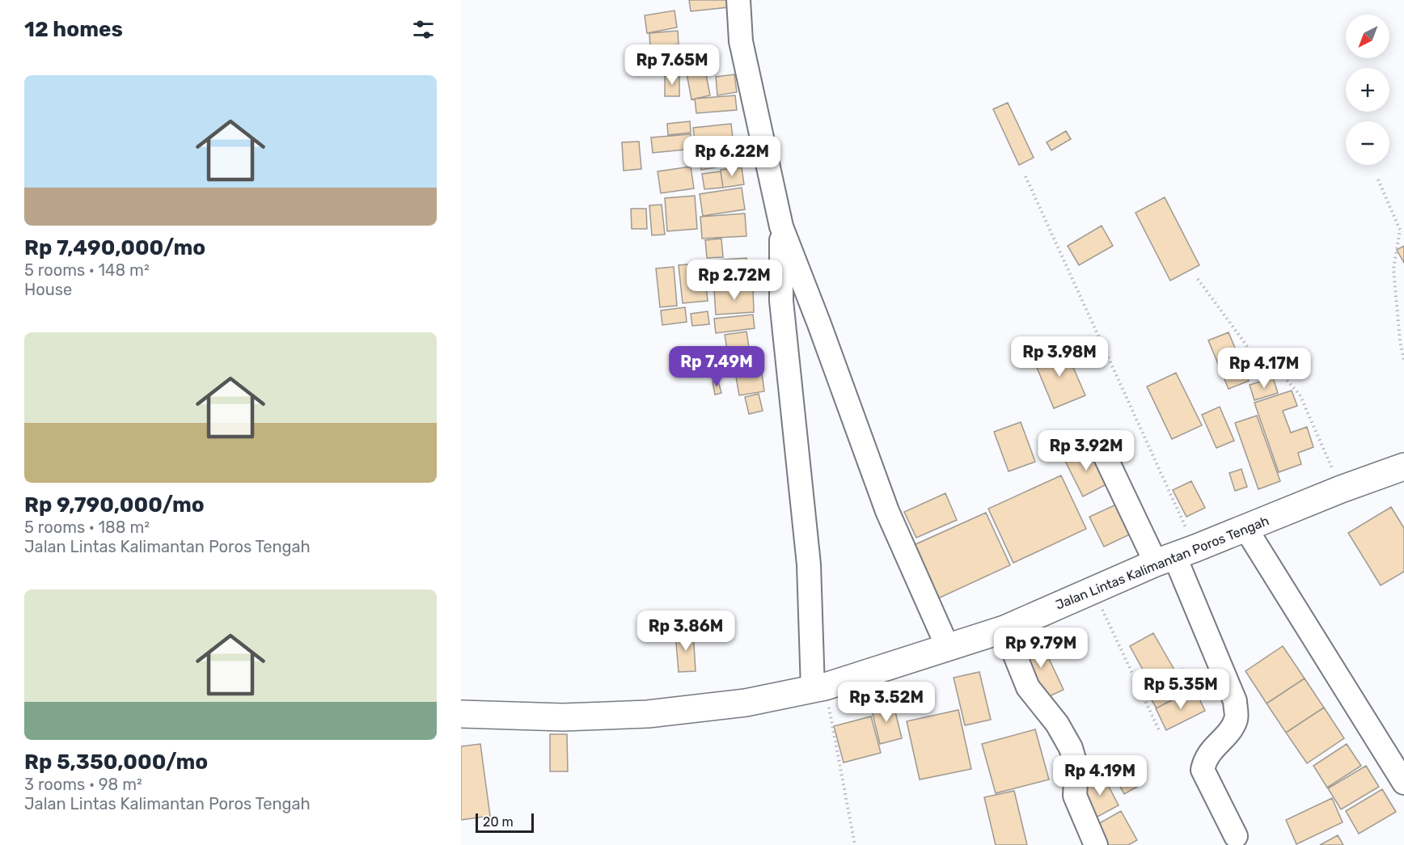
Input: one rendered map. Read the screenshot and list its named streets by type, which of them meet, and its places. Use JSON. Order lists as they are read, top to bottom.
{
  "streets": {
    "highway": ["Jalan Lintas Kalimantan Poros Tengah"]
  },
  "scale_bar": "20 m",
  "north": "bottom left",
  "page": {
    "heading": "12 homes",
    "map_buttons": ["+", "−"],
    "price": [
      "Rp 7.65M",
      "Rp 6.22M",
      "Rp 2.72M",
      "Rp 3.98M",
      "Rp 7.49M",
      "Rp 4.17M",
      "Rp 3.92M",
      "Rp 3.86M",
      "Rp 9.79M",
      "Rp 5.35M",
      "Rp 3.52M",
      "Rp 4.19M"
    ],
    "list": [
      {
        "name": "Rp 7,490,000/mo",
        "note": "5 rooms · 148 m² · House"
      },
      {
        "name": "Rp 9,790,000/mo",
        "note": "5 rooms · 188 m² · Jalan Lintas Kalimantan Poros Tengah"
      },
      {
        "name": "Rp 5,350,000/mo",
        "note": "3 rooms · 98 m² · Jalan Lintas Kalimantan Poros Tengah"
      }
    ],
    "scale": "20 m"
  }
}
